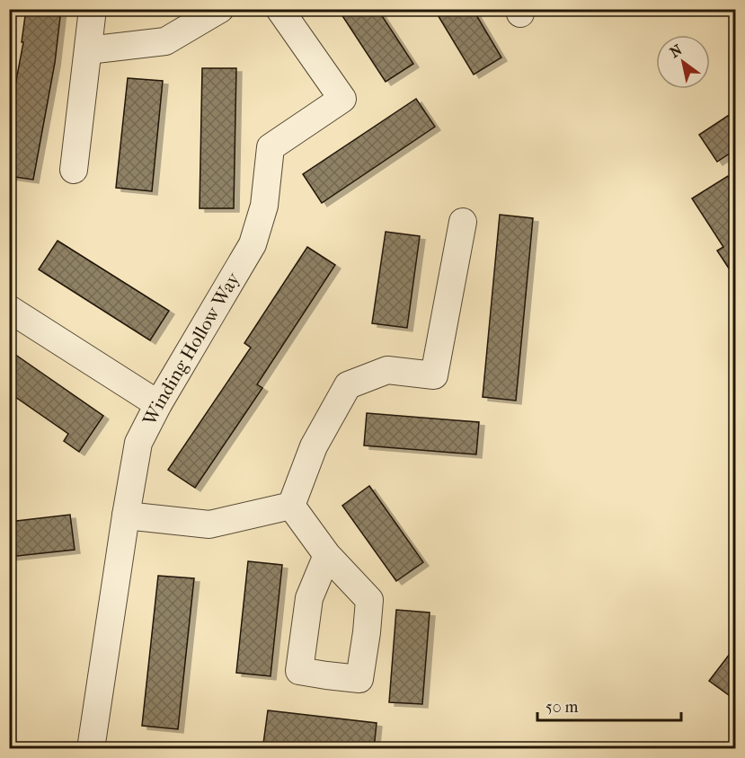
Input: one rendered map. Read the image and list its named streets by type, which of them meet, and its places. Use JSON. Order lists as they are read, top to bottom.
{
  "streets": {
    "street": ["Winding Hollow Way"]
  },
  "scale_bar": "50 m",
  "north": "top left"
}
